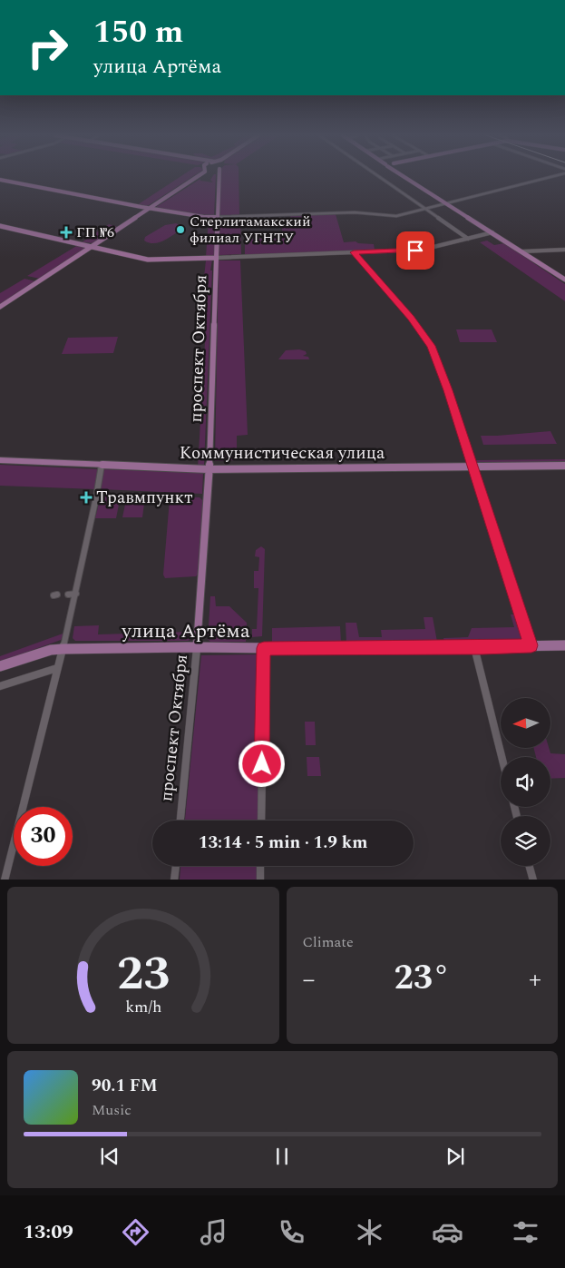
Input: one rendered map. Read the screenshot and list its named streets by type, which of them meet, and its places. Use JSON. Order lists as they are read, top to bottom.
{
  "streets": {
    "main road": ["проспект Октября", "Коммунистическая улица", "улица Артёма"]
  },
  "crossings": [
    ["проспект Октября", "Коммунистическая улица"],
    ["проспект Октября", "улица Артёма"]
  ],
  "places": {
    "other": ["Стерлитамакский филиал УГНТУ"],
    "health": ["ГП №6", "Травмпункт"]
  },
  "north": "left",
  "page": {
    "turn": ["150 m", "улица Артёма"],
    "limit": "30",
    "trip": "13:14 · 5 min · 1.9 km",
    "tile": "Climate",
    "heat": ["−", "23°", "+"],
    "song": ["90.1 FM", "Music"],
    "tabs": "13:09",
    "gauge": ["23", "km/h"]
  }
}
